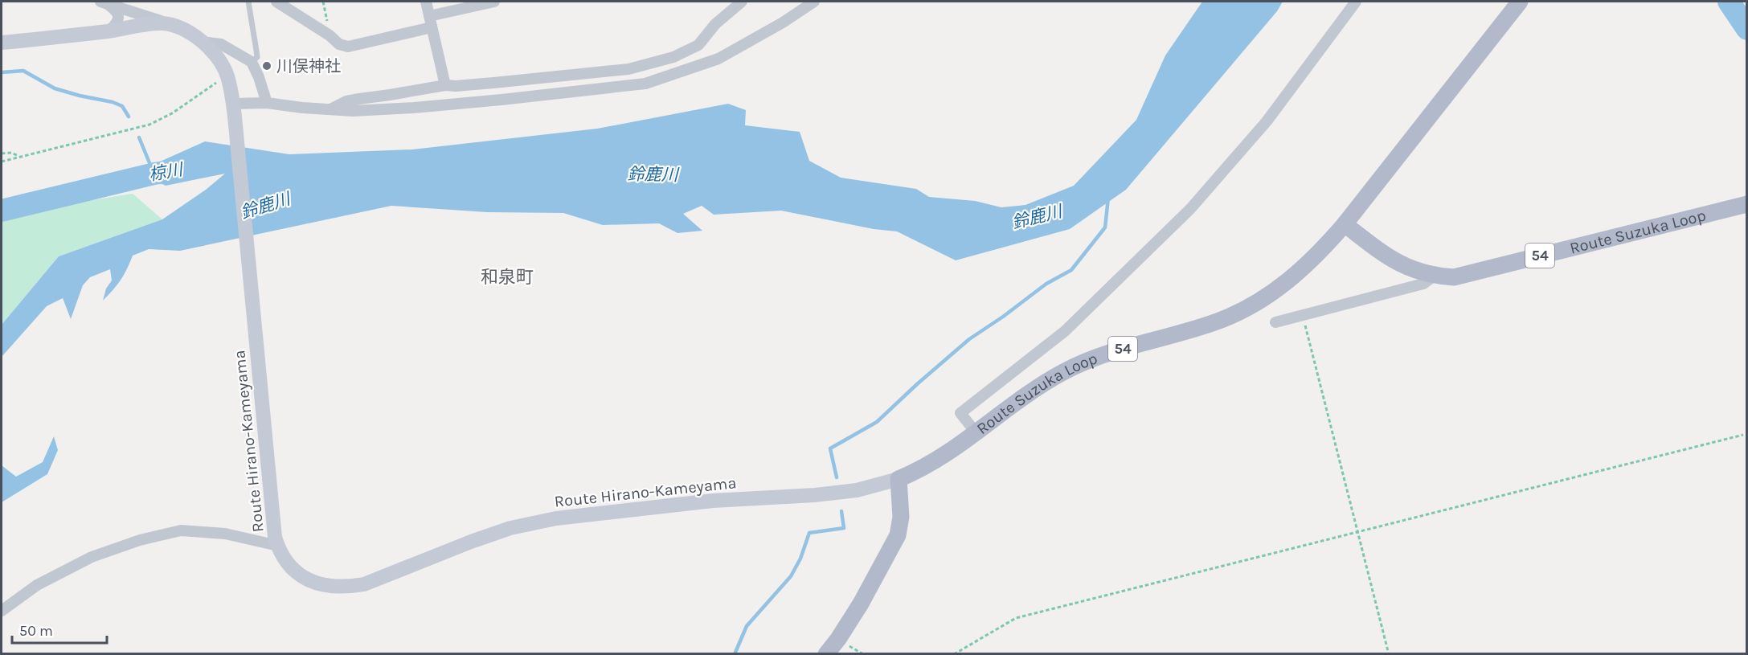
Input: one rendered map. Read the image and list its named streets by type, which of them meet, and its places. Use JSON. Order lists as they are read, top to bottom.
{
  "streets": {
    "main road": ["Route Suzuka Loop", "54", "Route Hirano-Kameyama"]
  },
  "crossings": [
    ["Route Suzuka Loop", "Route Hirano-Kameyama"]
  ],
  "districts": ["和泉町"],
  "water": ["椋川", "鈴鹿川"],
  "places": ["川俣神社"],
  "scale_bar": "50 m"
}
